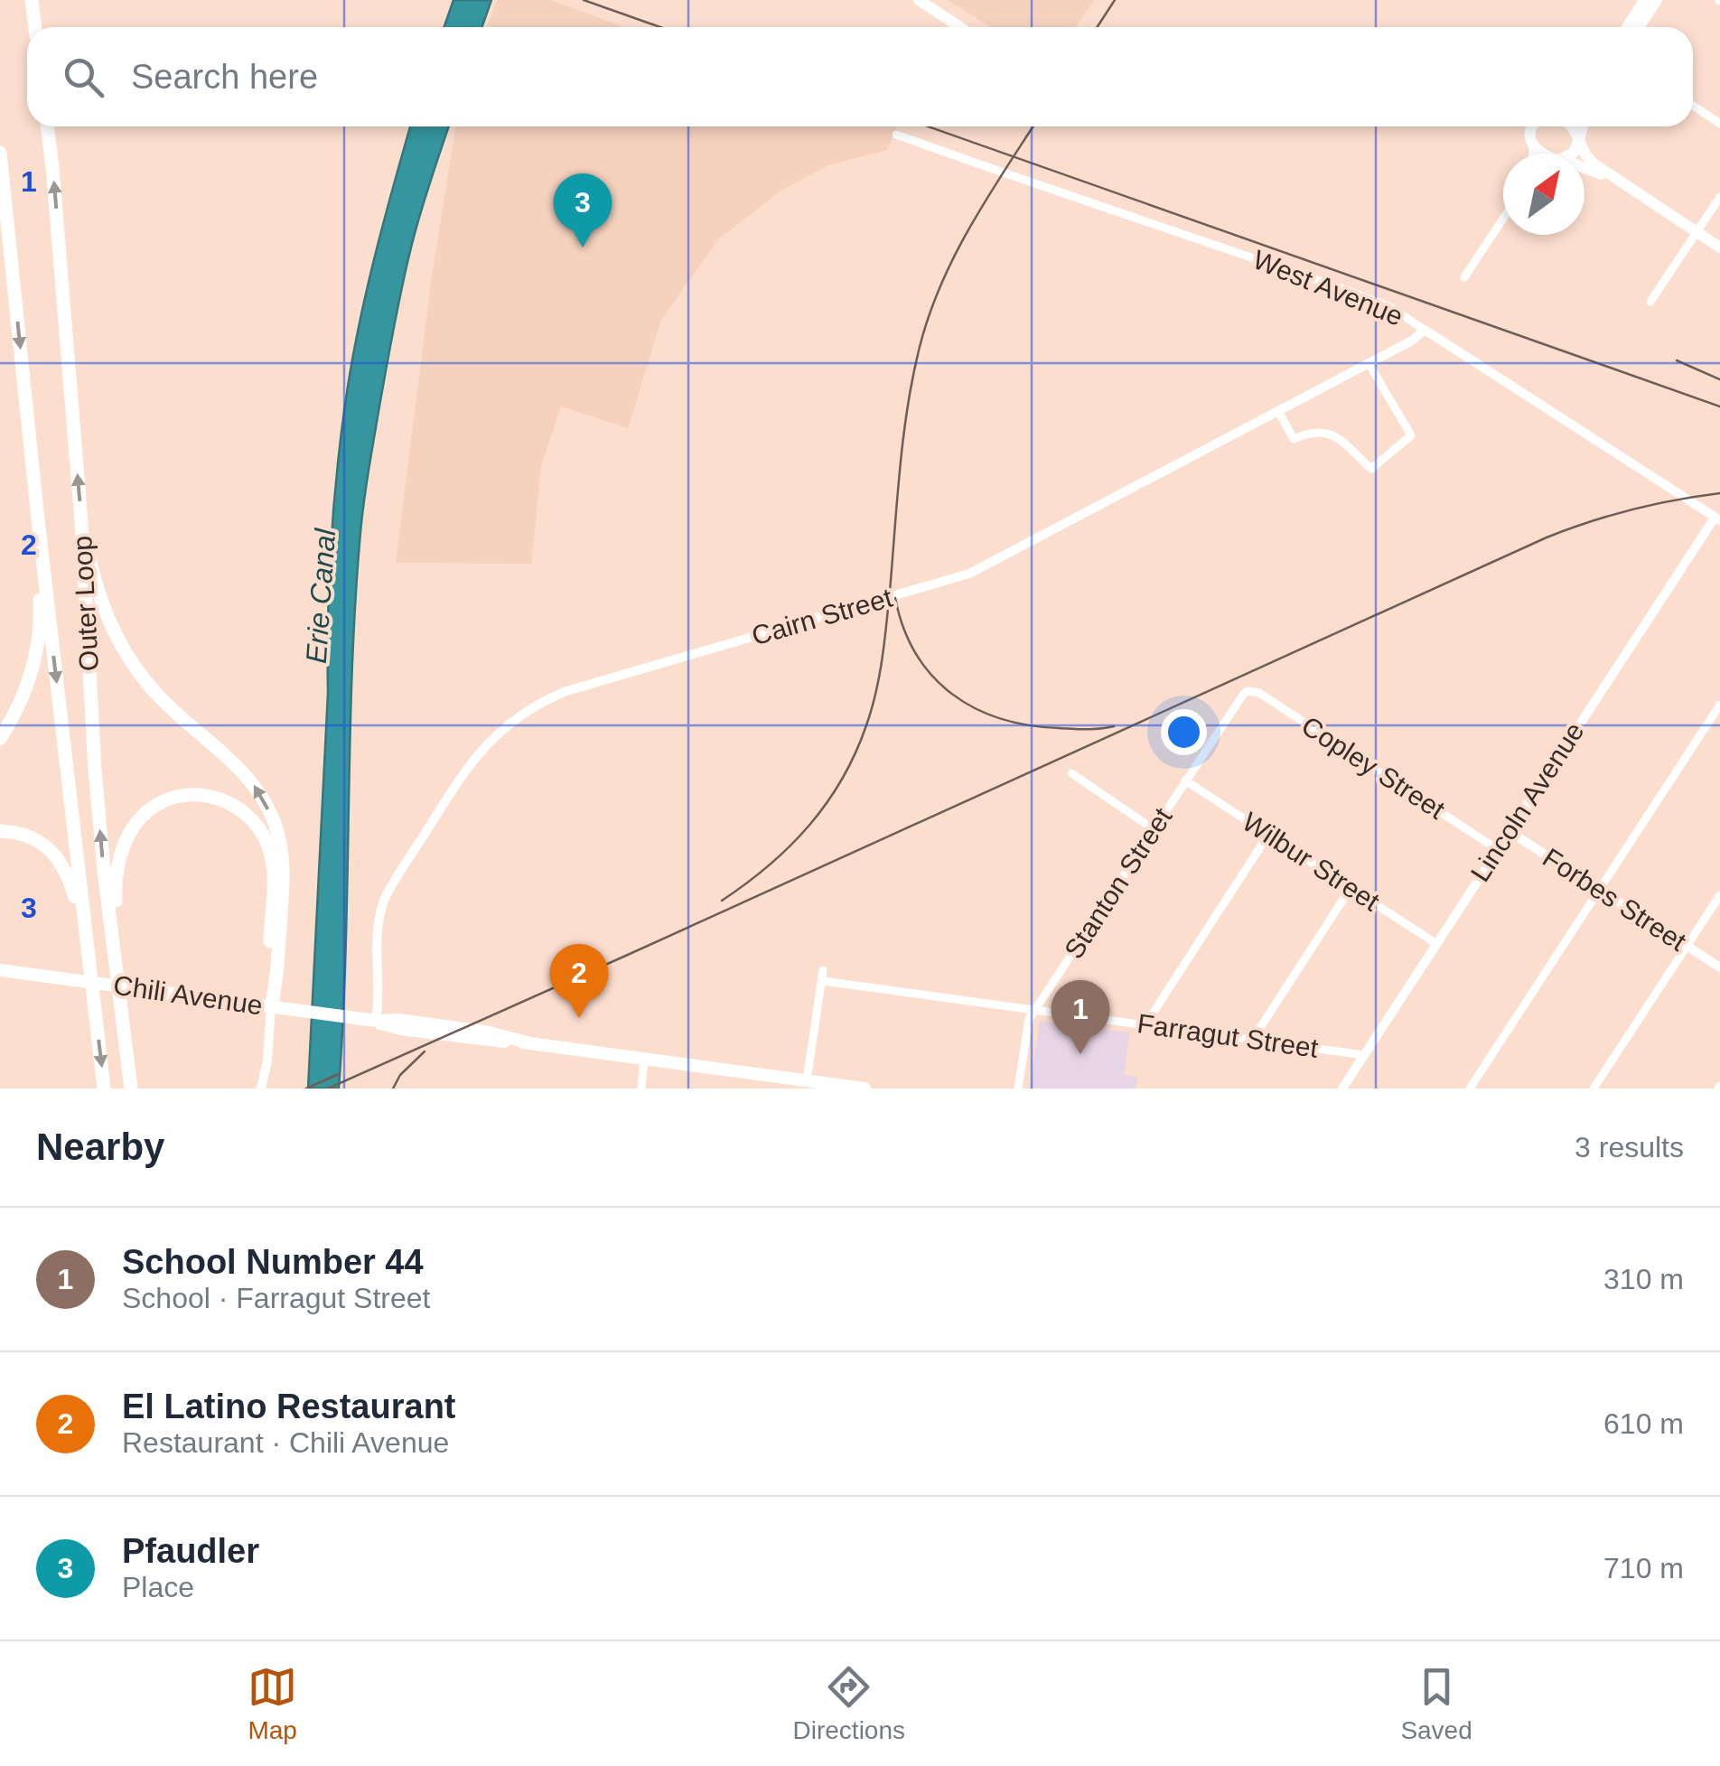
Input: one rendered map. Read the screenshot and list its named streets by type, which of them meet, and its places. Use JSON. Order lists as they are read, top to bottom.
{
  "streets": {
    "highway": ["Outer Loop"],
    "main road": ["Chili Avenue"],
    "street": [
      "West Avenue",
      "Cairn Street",
      "Copley Street",
      "Lincoln Avenue",
      "Wilbur Street",
      "Stanton Street",
      "Forbes Street",
      "Farragut Street"
    ]
  },
  "crossings": [
    ["West Avenue", "Cairn Street"],
    ["West Avenue", "Lincoln Avenue"],
    ["Cairn Street", "Chili Avenue"],
    ["Copley Street", "Lincoln Avenue"],
    ["Copley Street", "Stanton Street"],
    ["Lincoln Avenue", "Wilbur Street"],
    ["Lincoln Avenue", "Forbes Street"],
    ["Lincoln Avenue", "Farragut Street"],
    ["Wilbur Street", "Stanton Street"],
    ["Stanton Street", "Farragut Street"]
  ],
  "water": ["Erie Canal"],
  "north": "top right",
  "page": {
    "search": "Search here",
    "pins": ["3", "2", "1"],
    "heading": ["Nearby", "3 results"],
    "list": [
      {
        "mark": "1",
        "name": "School Number 44",
        "note": "School · Farragut Street",
        "value": "310 m"
      },
      {
        "mark": "2",
        "name": "El Latino Restaurant",
        "note": "Restaurant · Chili Avenue",
        "value": "610 m"
      },
      {
        "mark": "3",
        "name": "Pfaudler",
        "note": "Place",
        "value": "710 m"
      }
    ],
    "nav": ["Map", "Directions", "Saved"]
  },
  "grid": {
    "rows": ["1", "2", "3"]
  }
}
